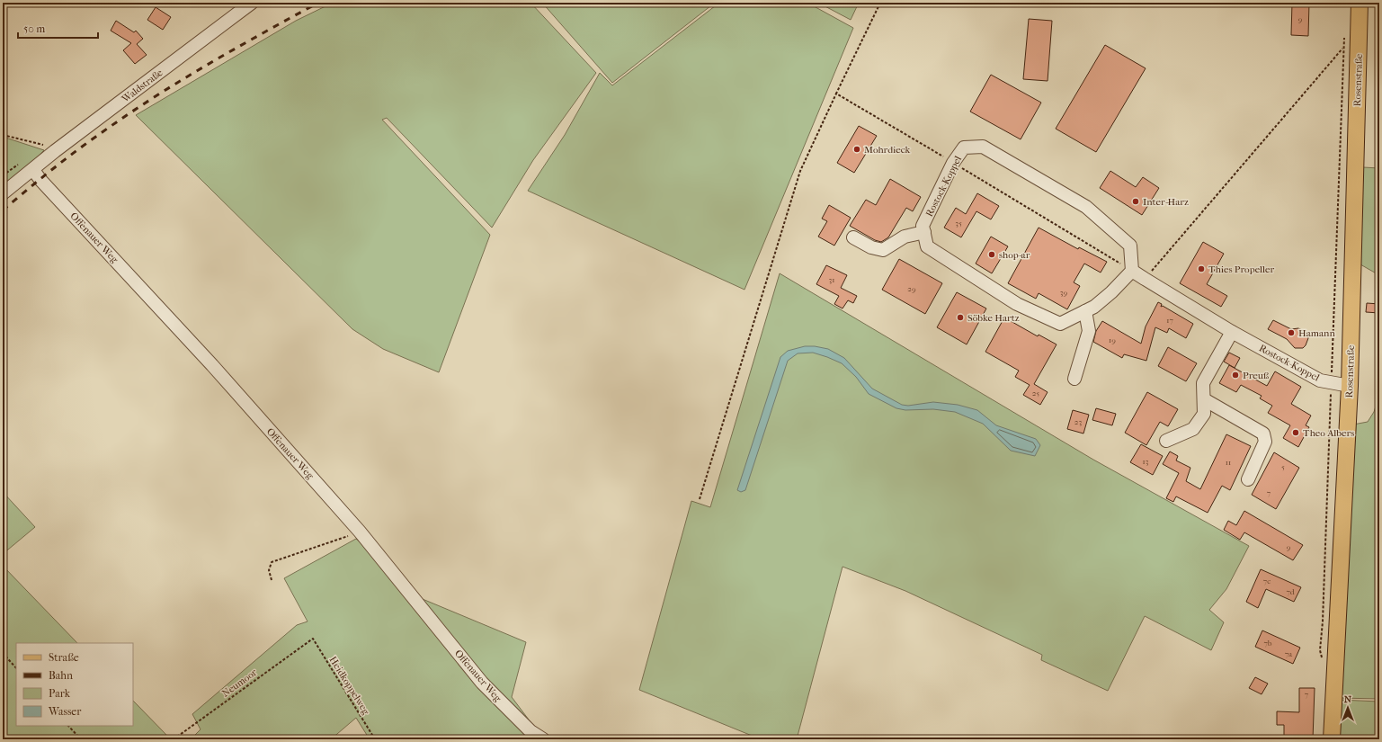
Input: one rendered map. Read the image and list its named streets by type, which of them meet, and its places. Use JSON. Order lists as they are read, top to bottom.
{
  "streets": {
    "main road": ["Rosenstraße"],
    "street": ["Waldstraße", "Rostock-Koppel", "Offenauer Weg"],
    "path": ["Neumoor", "Heidkoppelweg"]
  },
  "crossings": [
    ["Rosenstraße", "Rostock-Koppel"],
    ["Waldstraße", "Offenauer Weg"],
    ["Neumoor", "Heidkoppelweg"]
  ],
  "places": [
    "Mohrdieck",
    "Inter-Harz",
    "shop-ar",
    "Thies Propeller",
    "Söbke Hartz",
    "Hamann",
    "Preuß",
    "Theo Albers"
  ],
  "house_numbers": [
    "9",
    "35",
    "31",
    "29",
    "39",
    "17",
    "19",
    "25",
    "23",
    "13",
    "11",
    "5",
    "7",
    "9",
    "7c",
    "7d",
    "7b",
    "7a",
    "7"
  ],
  "legend": [
    "Straße",
    "Bahn",
    "Park",
    "Wasser"
  ],
  "scale_bar": "50 m",
  "north": "top"
}
